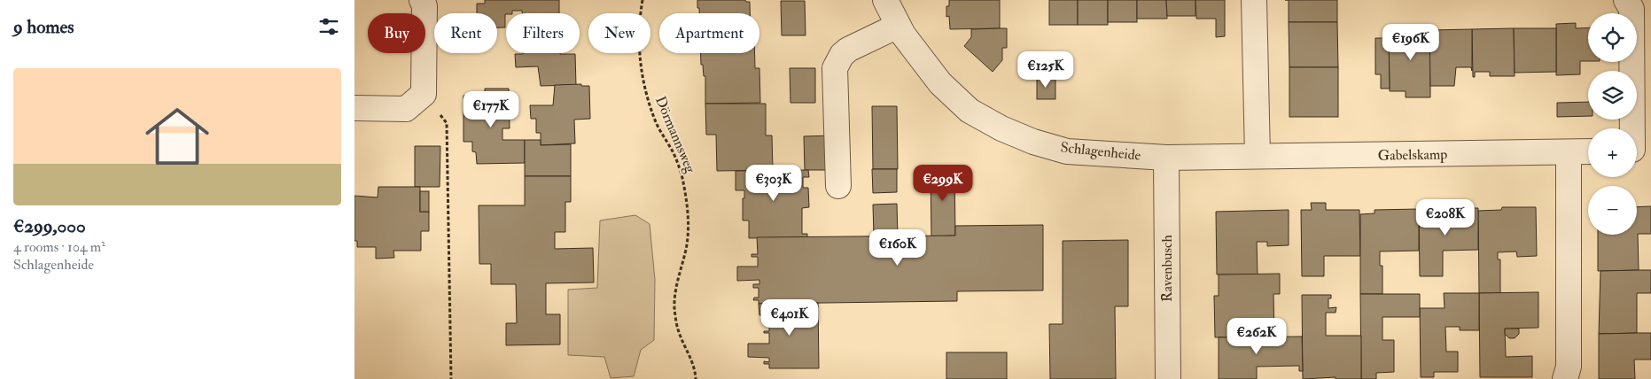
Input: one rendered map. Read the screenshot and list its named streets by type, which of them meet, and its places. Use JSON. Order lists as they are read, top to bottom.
{
  "streets": {
    "street": ["Schlagenheide", "Gabelskamp", "Ravenbusch"],
    "path": ["Dörmannsweg"]
  },
  "crossings": [
    ["Schlagenheide", "Gabelskamp"],
    ["Schlagenheide", "Ravenbusch"],
    ["Gabelskamp", "Ravenbusch"]
  ],
  "page": {
    "heading": "9 homes",
    "map_buttons": ["+", "−"],
    "chip": [
      "Buy",
      "Rent",
      "Filters",
      "New",
      "Apartment"
    ],
    "price": [
      "€196K",
      "€125K",
      "€177K",
      "€303K",
      "€299K",
      "€208K",
      "€160K",
      "€401K",
      "€262K"
    ],
    "list": [
      {
        "name": "€299,000",
        "note": "4 rooms · 104 m² · Schlagenheide"
      }
    ]
  }
}
